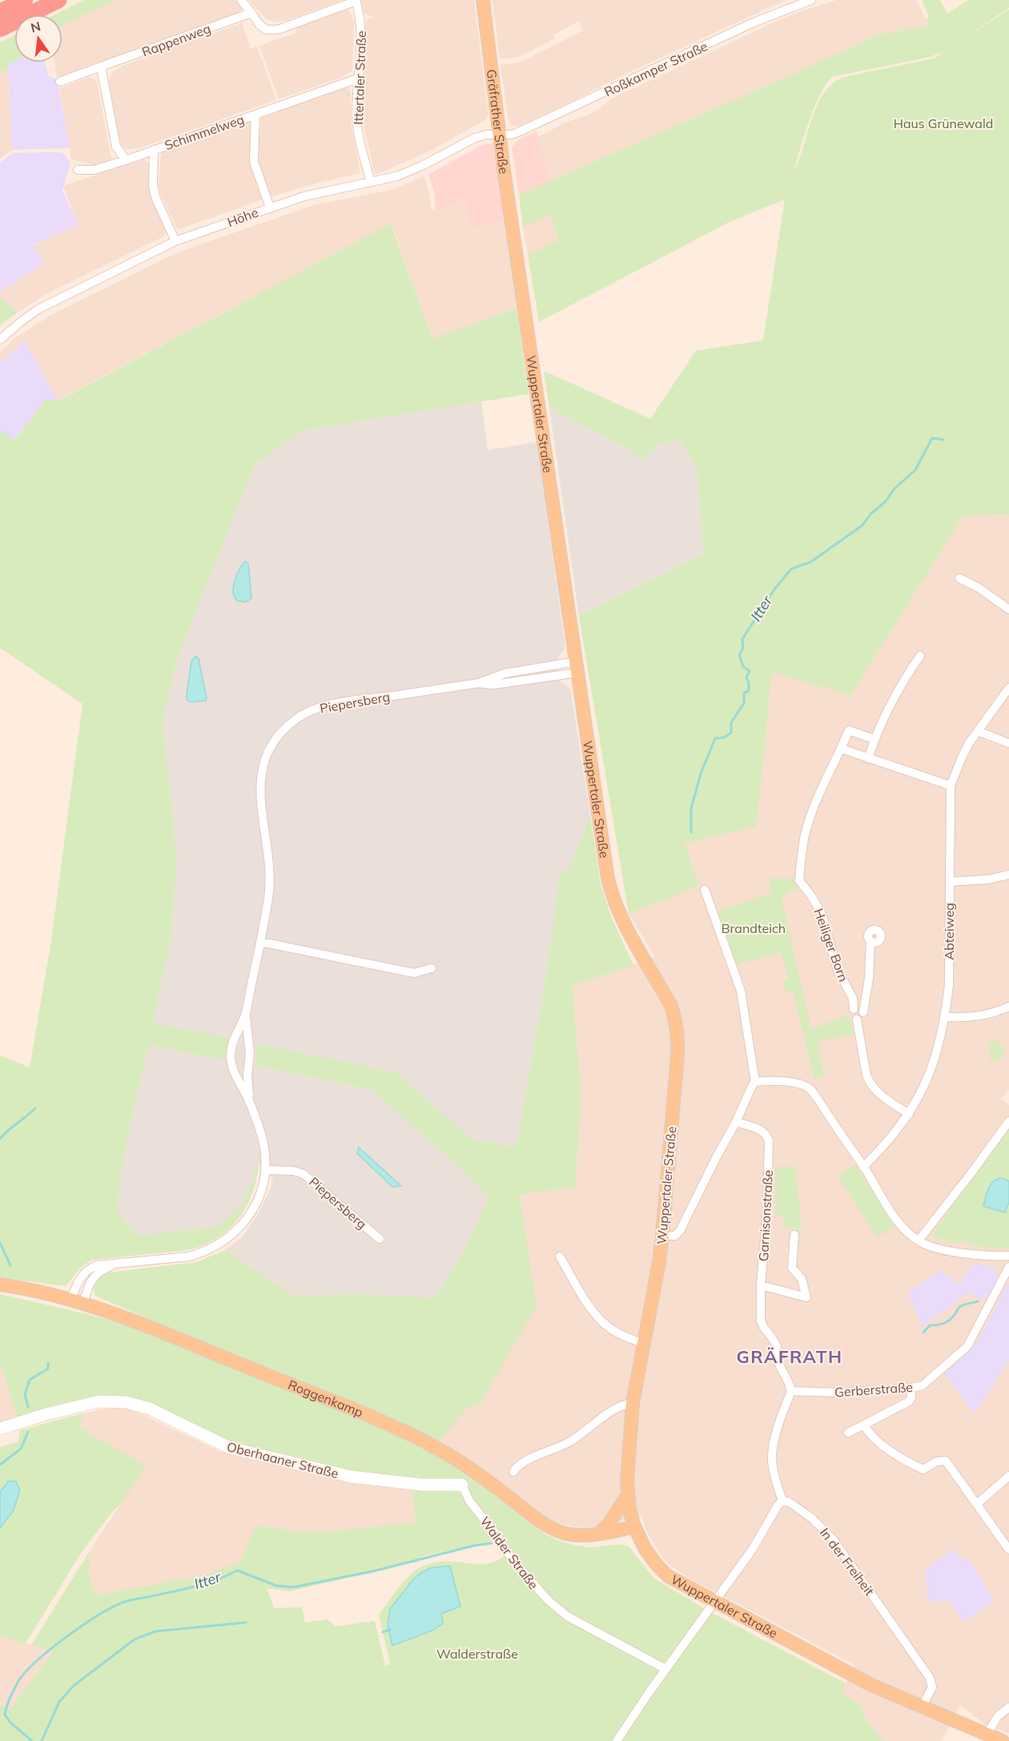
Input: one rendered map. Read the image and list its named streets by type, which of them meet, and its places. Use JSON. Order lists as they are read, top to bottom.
{
  "streets": {
    "main road": ["Gräfrather Straße", "Wuppertaler Straße", "Roggenkamp"],
    "street": [
      "Rappenweg",
      "Roßkamper Straße",
      "Ittertaler Straße",
      "Schimmelweg",
      "Höhe",
      "Piepersberg",
      "Abteiweg",
      "Heiliger Born",
      "Garnisonstraße",
      "Gerberstraße",
      "Oberhaaner Straße",
      "Walder Straße",
      "In der Freiheit"
    ]
  },
  "crossings": [
    ["Roßkamper Straße", "Gräfrather Straße"],
    ["Roßkamper Straße", "Höhe"],
    ["Ittertaler Straße", "Schimmelweg"],
    ["Ittertaler Straße", "Höhe"],
    ["Gräfrather Straße", "Höhe"],
    ["Gräfrather Straße", "Wuppertaler Straße"],
    ["Schimmelweg", "Höhe"],
    ["Wuppertaler Straße", "Piepersberg"],
    ["Wuppertaler Straße", "Roggenkamp"],
    ["Wuppertaler Straße", "In der Freiheit"],
    ["Piepersberg", "Roggenkamp"],
    ["Abteiweg", "Heiliger Born"],
    ["Garnisonstraße", "Gerberstraße"],
    ["Oberhaaner Straße", "Walder Straße"]
  ],
  "districts": ["GRÄFRATH"],
  "water": ["Itter"],
  "parks": ["Haus Grünewald", "Brandteich", "Walderstraße"],
  "north": "top"
}
